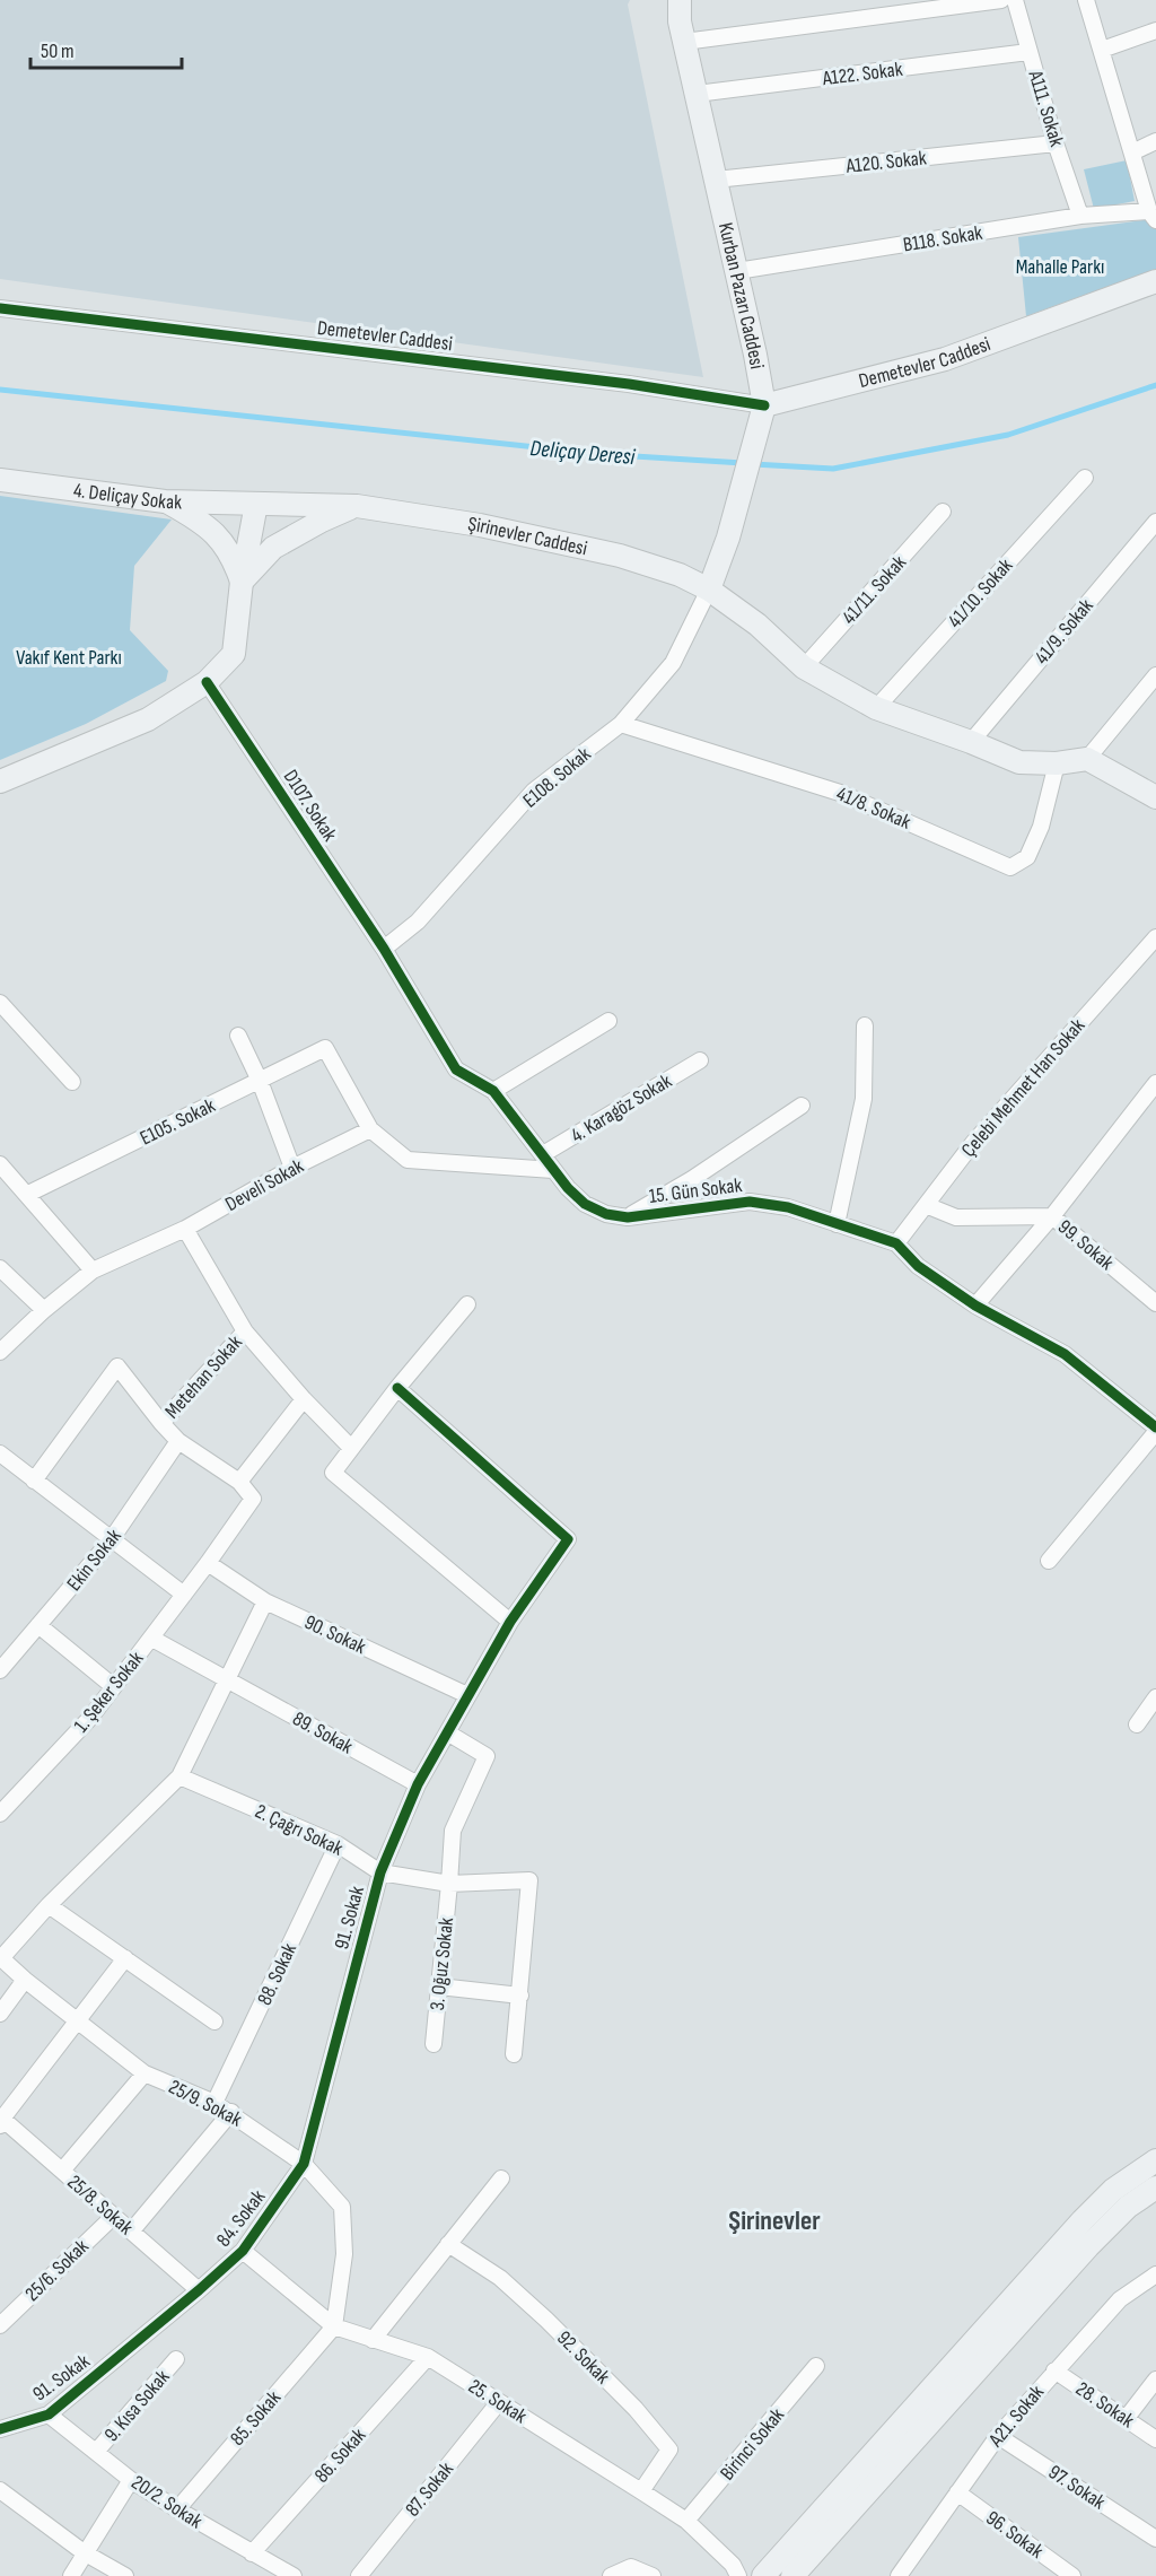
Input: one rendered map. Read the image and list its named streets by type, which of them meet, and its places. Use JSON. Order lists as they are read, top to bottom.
{
  "streets": {
    "main road": [
      "Kurban Pazarı Caddesi",
      "Demetevler Caddesi",
      "4. Deliçay Sokak",
      "Şirinevler Caddesi"
    ],
    "street": [
      "A122. Sokak",
      "A111. Sokak",
      "A120. Sokak",
      "B118. Sokak",
      "41/11. Sokak",
      "41/10. Sokak",
      "41/9. Sokak",
      "E108. Sokak",
      "D107. Sokak",
      "41/8. Sokak",
      "Çelebi Mehmet Han Sokak",
      "4. Karagöz Sokak",
      "E105. Sokak",
      "Develi Sokak",
      "15. Gün Sokak",
      "99. Sokak",
      "Metehan Sokak",
      "Ekin Sokak",
      "90. Sokak",
      "1. Şeker Sokak",
      "89. Sokak",
      "2. Çağrı Sokak",
      "91. Sokak",
      "3. Oğuz Sokak",
      "88. Sokak",
      "25/9. Sokak",
      "25/8. Sokak",
      "84. Sokak",
      "25/6. Sokak",
      "92. Sokak",
      "25. Sokak",
      "28. Sokak",
      "9. Kısa Sokak",
      "A21. Sokak",
      "85. Sokak",
      "Birinci Sokak",
      "86. Sokak",
      "97. Sokak",
      "87. Sokak",
      "20/2. Sokak",
      "96. Sokak"
    ]
  },
  "crossings": [
    ["A122. Sokak", "A111. Sokak"],
    ["A122. Sokak", "Kurban Pazarı Caddesi"],
    ["A111. Sokak", "A120. Sokak"],
    ["A111. Sokak", "B118. Sokak"],
    ["A120. Sokak", "Kurban Pazarı Caddesi"],
    ["B118. Sokak", "Kurban Pazarı Caddesi"],
    ["Kurban Pazarı Caddesi", "Demetevler Caddesi"],
    ["Kurban Pazarı Caddesi", "Şirinevler Caddesi"],
    ["Kurban Pazarı Caddesi", "E108. Sokak"],
    ["4. Deliçay Sokak", "Şirinevler Caddesi"],
    ["Şirinevler Caddesi", "41/11. Sokak"],
    ["Şirinevler Caddesi", "41/10. Sokak"],
    ["Şirinevler Caddesi", "41/9. Sokak"],
    ["Şirinevler Caddesi", "E108. Sokak"],
    ["Şirinevler Caddesi", "41/8. Sokak"],
    ["E108. Sokak", "D107. Sokak"],
    ["E108. Sokak", "41/8. Sokak"],
    ["E108. Sokak", "15. Gün Sokak"],
    ["D107. Sokak", "15. Gün Sokak"],
    ["Çelebi Mehmet Han Sokak", "15. Gün Sokak"],
    ["Çelebi Mehmet Han Sokak", "99. Sokak"],
    ["4. Karagöz Sokak", "15. Gün Sokak"],
    ["E105. Sokak", "Develi Sokak"],
    ["90. Sokak", "1. Şeker Sokak"],
    ["90. Sokak", "91. Sokak"],
    ["1. Şeker Sokak", "89. Sokak"],
    ["89. Sokak", "91. Sokak"],
    ["2. Çağrı Sokak", "91. Sokak"],
    ["2. Çağrı Sokak", "3. Oğuz Sokak"],
    ["2. Çağrı Sokak", "88. Sokak"],
    ["91. Sokak", "3. Oğuz Sokak"],
    ["91. Sokak", "25/9. Sokak"],
    ["91. Sokak", "25/8. Sokak"],
    ["91. Sokak", "84. Sokak"],
    ["91. Sokak", "20/2. Sokak"],
    ["88. Sokak", "25/9. Sokak"],
    ["25/9. Sokak", "84. Sokak"],
    ["25/9. Sokak", "25. Sokak"],
    ["25/9. Sokak", "85. Sokak"],
    ["25/8. Sokak", "84. Sokak"],
    ["25/8. Sokak", "25/6. Sokak"],
    ["84. Sokak", "25. Sokak"],
    ["92. Sokak", "25. Sokak"],
    ["25. Sokak", "85. Sokak"],
    ["25. Sokak", "Birinci Sokak"],
    ["25. Sokak", "86. Sokak"],
    ["25. Sokak", "87. Sokak"],
    ["28. Sokak", "A21. Sokak"],
    ["9. Kısa Sokak", "20/2. Sokak"],
    ["A21. Sokak", "97. Sokak"],
    ["A21. Sokak", "96. Sokak"],
    ["85. Sokak", "20/2. Sokak"],
    ["86. Sokak", "20/2. Sokak"]
  ],
  "districts": ["Şirinevler"],
  "water": ["Deliçay Deresi"],
  "parks": ["Mahalle Parkı", "Vakıf Kent Parkı"],
  "scale_bar": "50 m"
}
